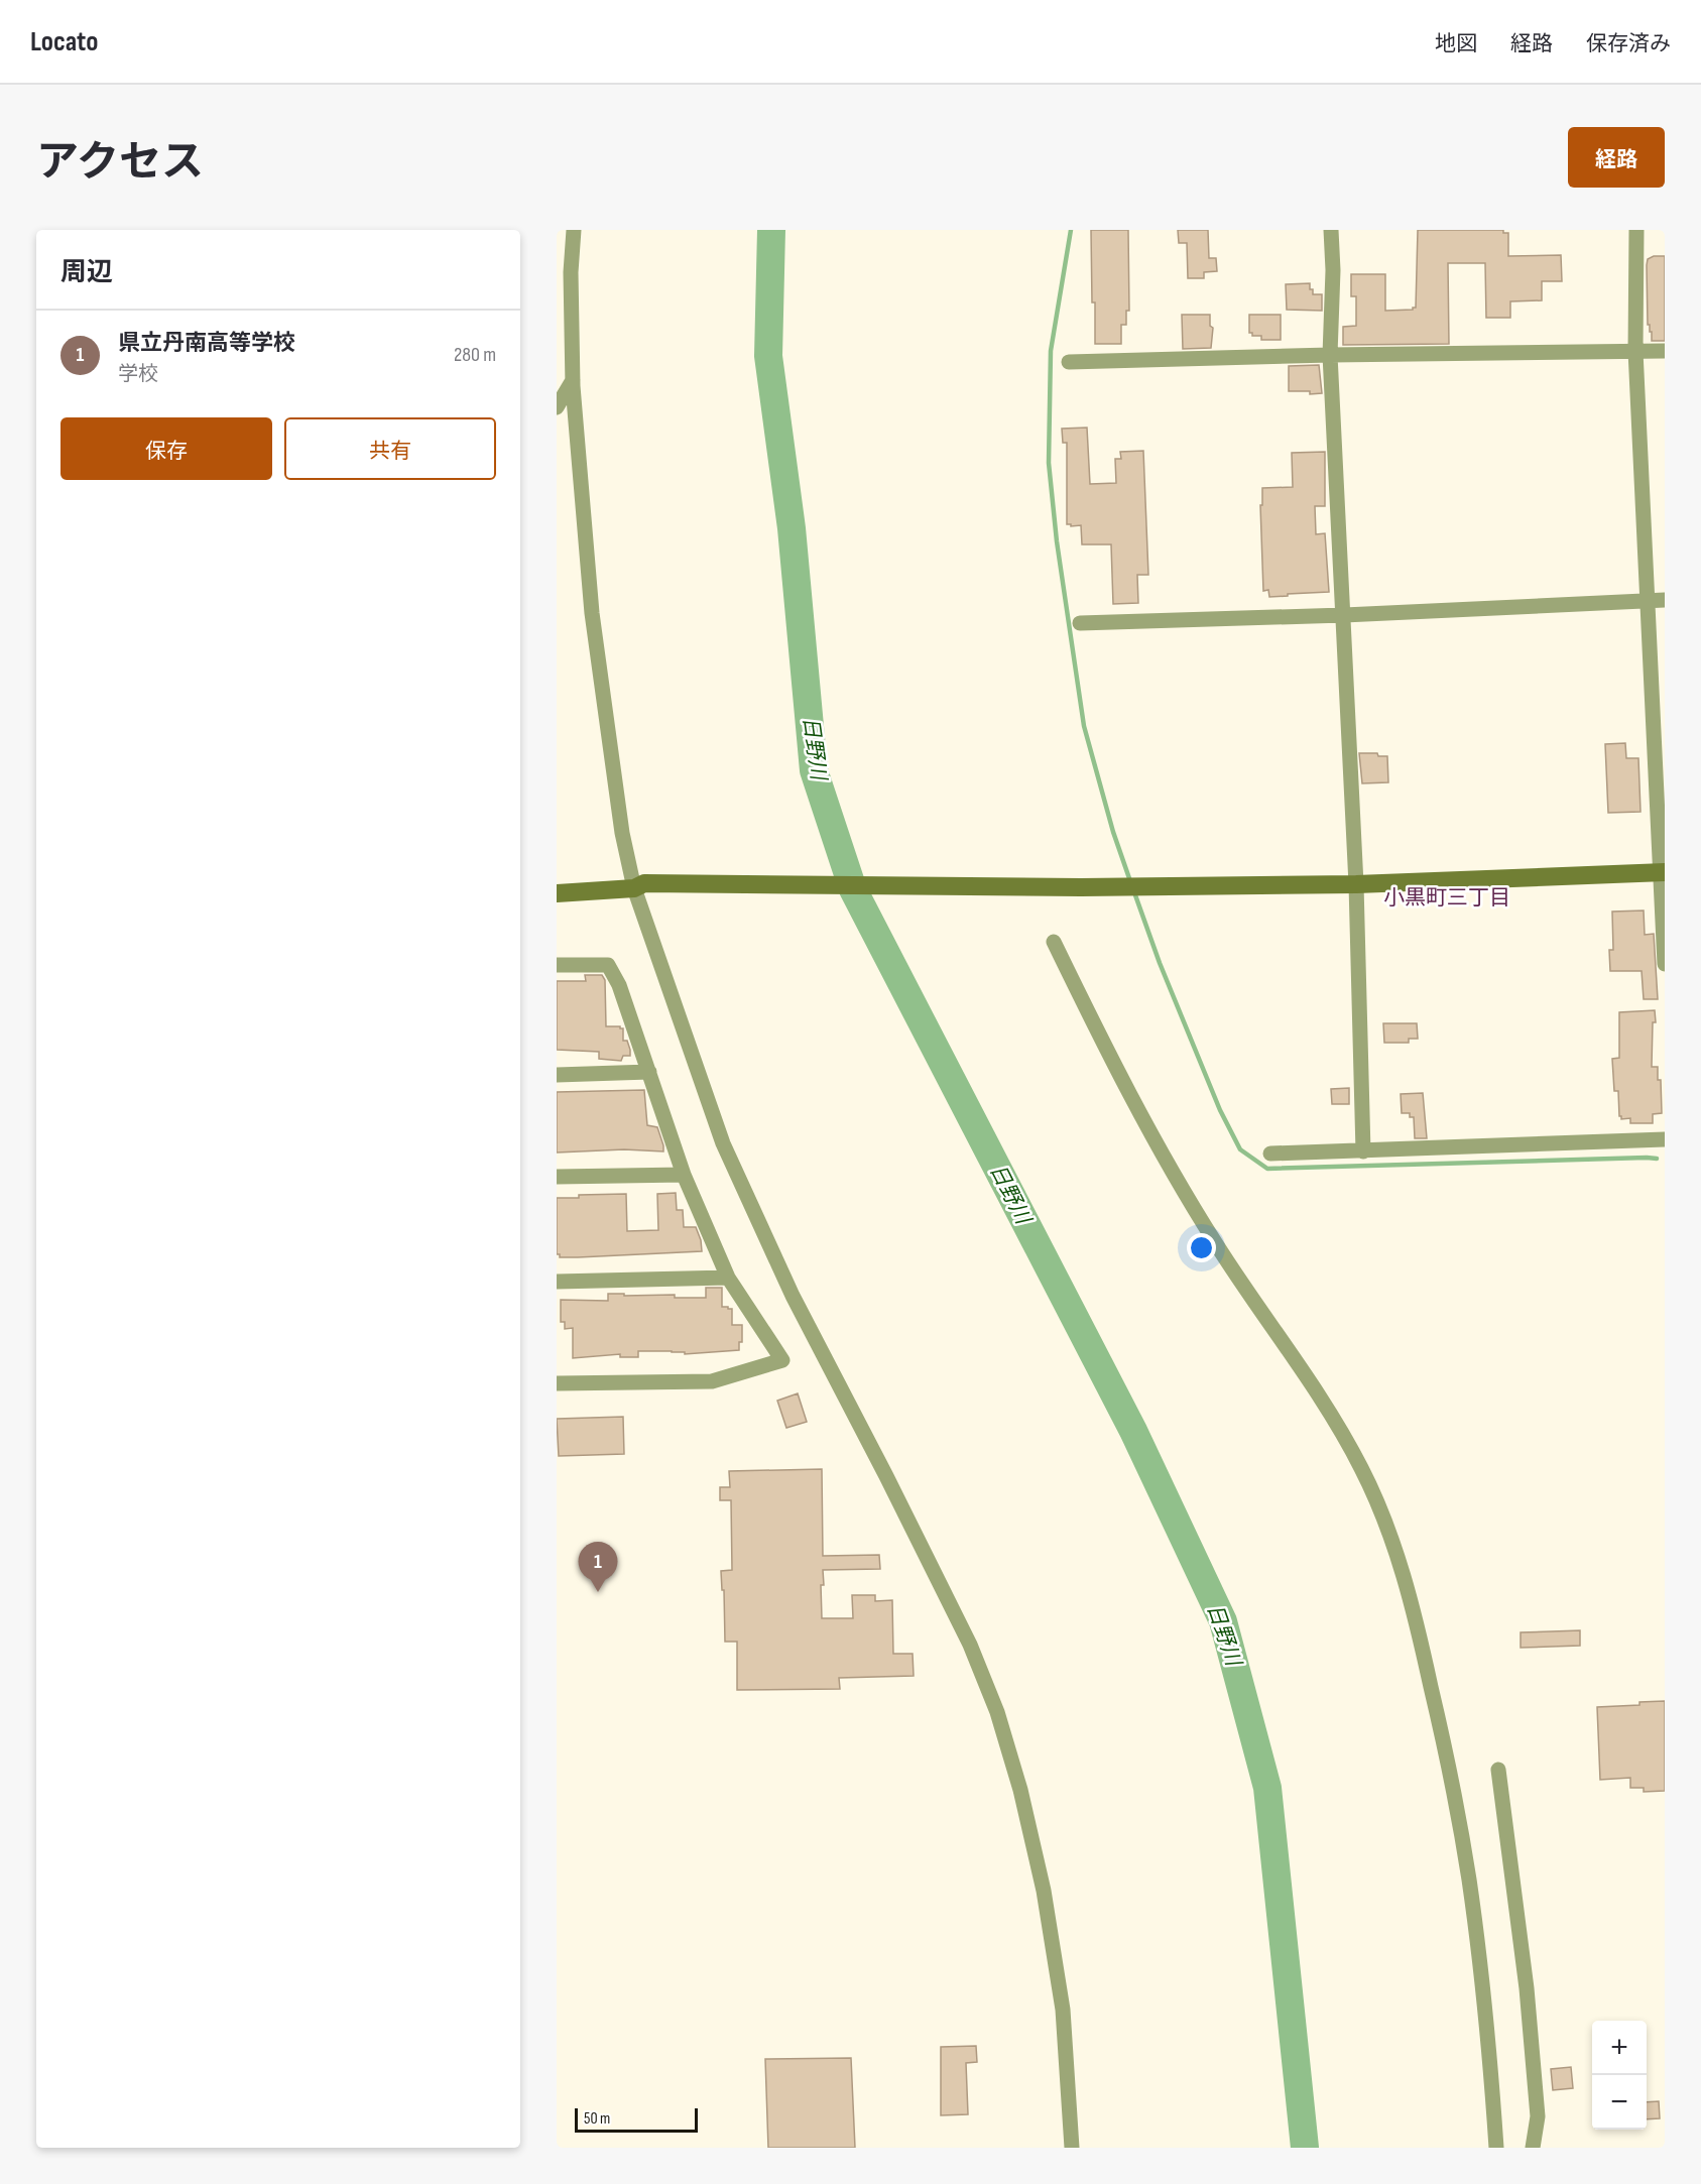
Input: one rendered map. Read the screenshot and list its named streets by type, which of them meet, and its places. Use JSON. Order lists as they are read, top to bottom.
{
  "districts": ["小黒町三丁目"],
  "water": ["日野川"],
  "scale_bar": "50 m",
  "page": {
    "header": "Locato",
    "nav": ["地図", "経路", "保存済み"],
    "title": "アクセス",
    "buttons": [
      "経路",
      ["保存", "共有"]
    ],
    "heading": "周辺",
    "list": [
      {
        "mark": "1",
        "name": "県立丹南高等学校",
        "note": "学校",
        "value": "280 m"
      }
    ],
    "pins": "1",
    "map_buttons": ["+", "−"],
    "scale": "50 m"
  }
}
